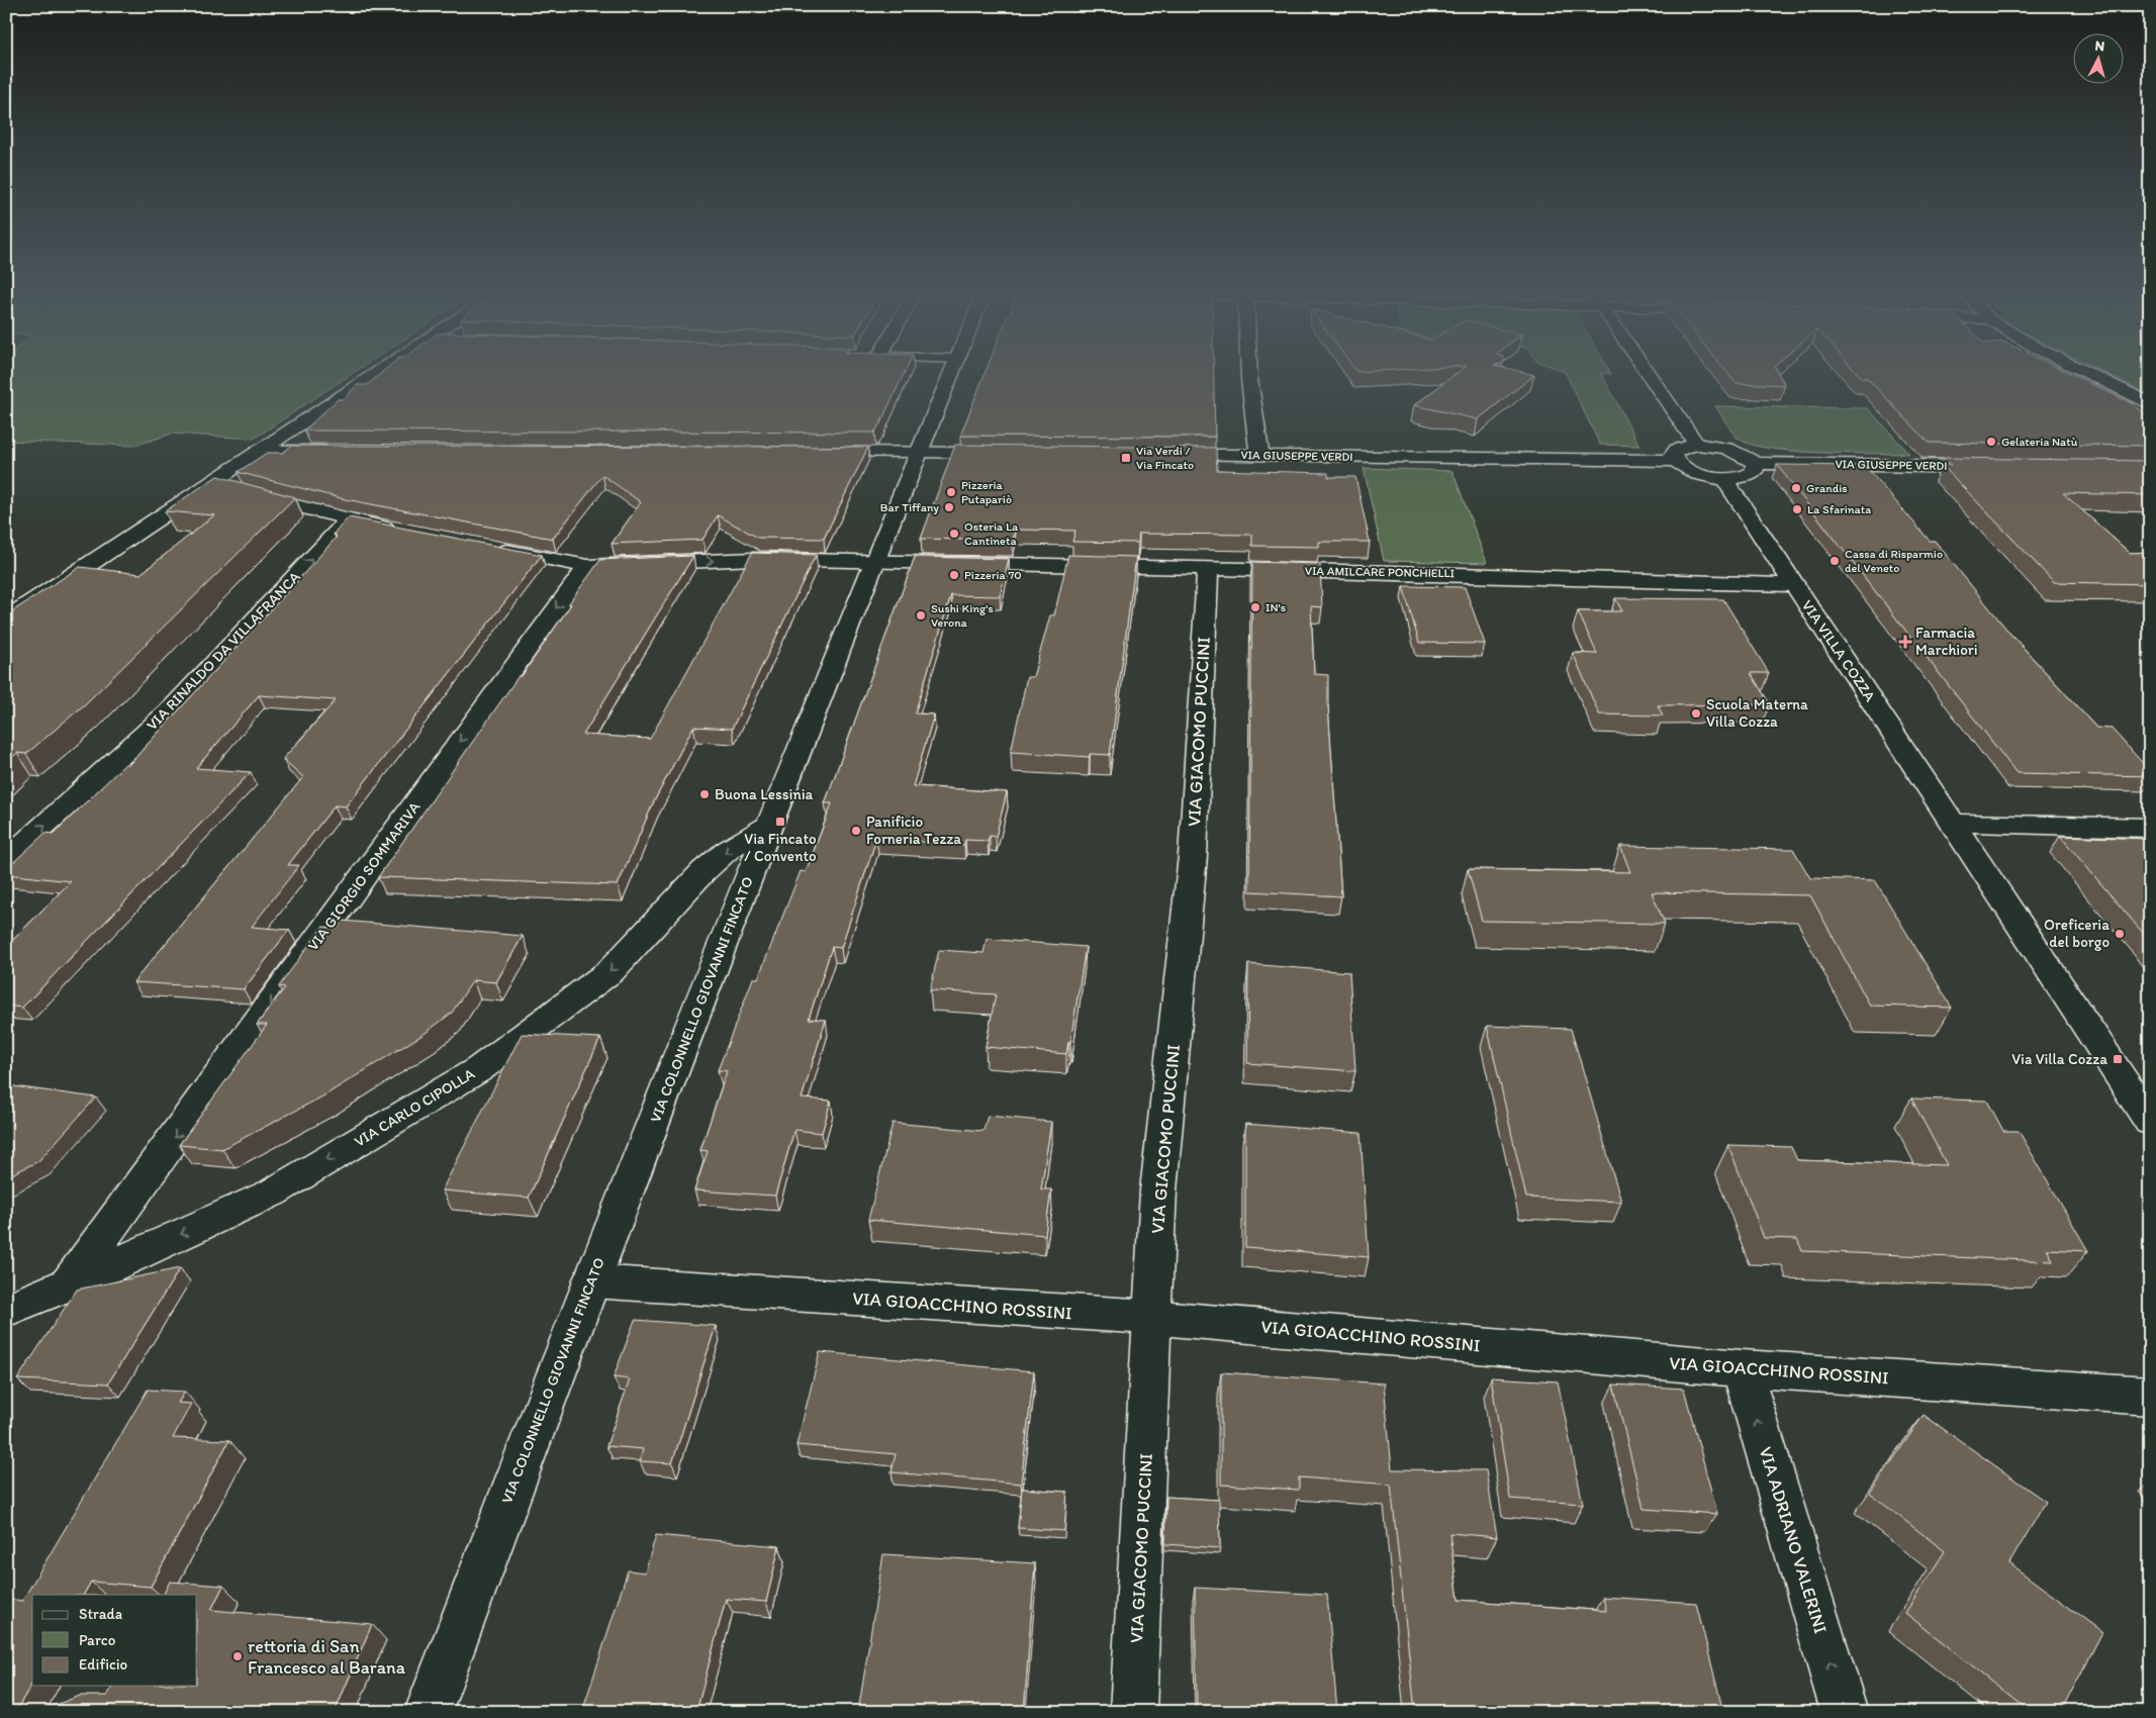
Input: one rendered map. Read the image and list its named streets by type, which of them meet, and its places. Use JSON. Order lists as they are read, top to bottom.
{
  "streets": {
    "street": [
      "VIA GIUSEPPE VERDI",
      "VIA AMILCARE PONCHIELLI",
      "VIA RINALDO DA VILLAFRANCA",
      "VIA VILLA COZZA",
      "VIA GIACOMO PUCCINI",
      "VIA GIORGIO SOMMARIVA",
      "VIA COLONNELLO GIOVANNI FINCATO",
      "VIA CARLO CIPOLLA",
      "VIA GIOACCHINO ROSSINI",
      "VIA ADRIANO VALERINI"
    ]
  },
  "crossings": [
    ["VIA AMILCARE PONCHIELLI", "VIA VILLA COZZA"],
    ["VIA AMILCARE PONCHIELLI", "VIA GIACOMO PUCCINI"],
    ["VIA AMILCARE PONCHIELLI", "VIA GIORGIO SOMMARIVA"],
    ["VIA AMILCARE PONCHIELLI", "VIA COLONNELLO GIOVANNI FINCATO"],
    ["VIA GIACOMO PUCCINI", "VIA GIOACCHINO ROSSINI"],
    ["VIA GIORGIO SOMMARIVA", "VIA CARLO CIPOLLA"],
    ["VIA COLONNELLO GIOVANNI FINCATO", "VIA CARLO CIPOLLA"],
    ["VIA COLONNELLO GIOVANNI FINCATO", "VIA GIOACCHINO ROSSINI"],
    ["VIA GIOACCHINO ROSSINI", "VIA ADRIANO VALERINI"]
  ],
  "one_way": ["VIA GIORGIO SOMMARIVA", "VIA CARLO CIPOLLA", "VIA ADRIANO VALERINI"],
  "places": {
    "other": [
      "Gelateria Natù",
      "Grandis",
      "Pizzeria Putapariò",
      "Bar Tiffany",
      "La Sfarinata",
      "Osteria La Cantineta",
      "Cassa di Risparmio del Veneto",
      "Pizzeria 70",
      "IN's",
      "Sushi King's Verona",
      "Scuola Materna Villa Cozza",
      "Buona Lessinia",
      "Panificio Forneria Tezza",
      "Oreficeria del borgo",
      "rettoria di San Francesco al Barana"
    ],
    "transit": ["Via Verdi / Via Fincato", "Via Fincato / Convento", "Via Villa Cozza"],
    "health": ["Farmacia Marchiori"]
  },
  "legend": ["Strada", "Parco", "Edificio"],
  "north": "top"
}
